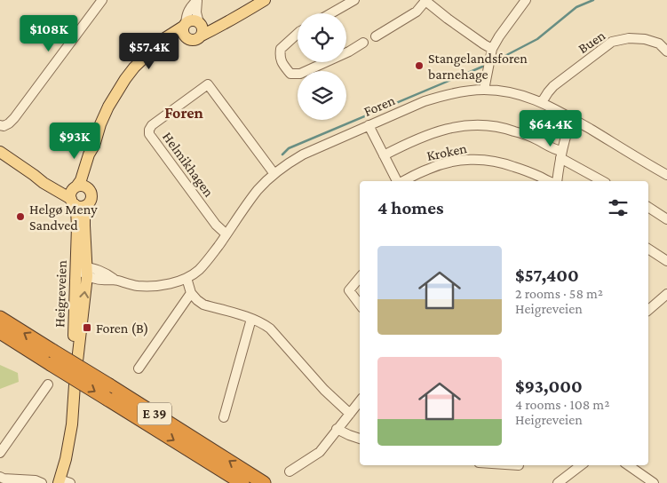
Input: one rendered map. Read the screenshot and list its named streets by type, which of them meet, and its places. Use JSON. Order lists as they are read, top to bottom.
{
  "streets": {
    "highway": ["E 39"],
    "main road": ["Heigreveien"],
    "street": [
      "Buen",
      "Foren",
      "Kroken",
      "Helmikhagen"
    ]
  },
  "crossings": [
    ["Buen", "Foren"],
    ["Foren", "Helmikhagen"],
    ["Foren", "Heigreveien"]
  ],
  "districts": ["Foren"],
  "places": {
    "other": ["Stangelandsforen barnehage", "Helgø Meny Sandved"],
    "transit": ["Foren (B)"]
  },
  "page": {
    "price": [
      "$108K",
      "$57.4K",
      "$64.4K",
      "$93K"
    ],
    "heading": "4 homes",
    "list": [
      {
        "name": "$57,400",
        "note": "2 rooms · 58 m² · Heigreveien"
      },
      {
        "name": "$93,000",
        "note": "4 rooms · 108 m² · Heigreveien"
      }
    ]
  }
}
